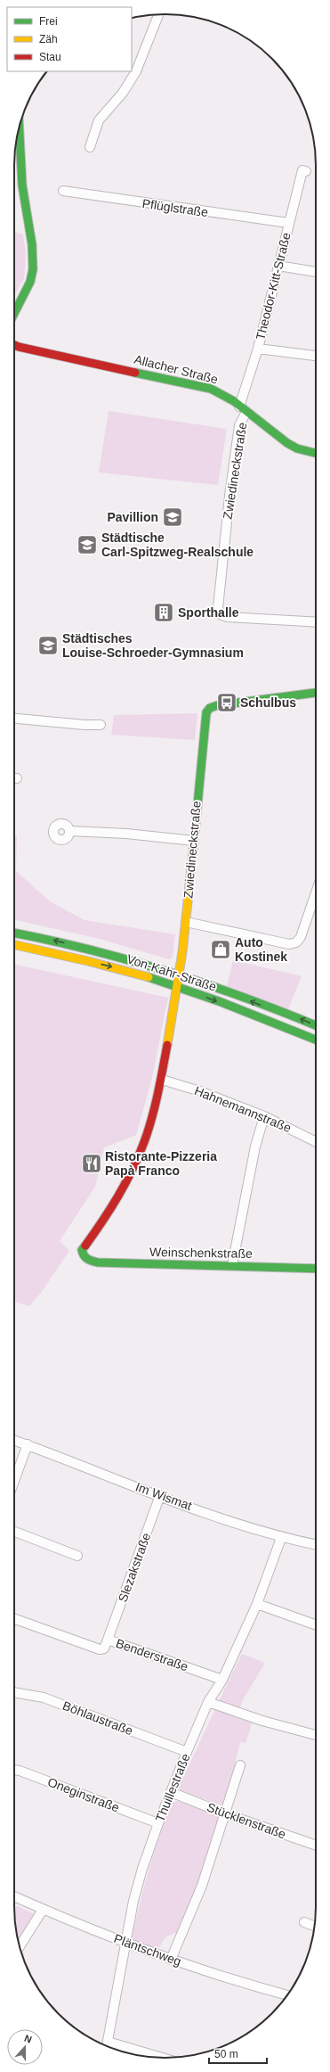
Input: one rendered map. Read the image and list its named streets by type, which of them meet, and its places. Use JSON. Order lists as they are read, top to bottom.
{
  "streets": {
    "street": [
      "Pflüglstraße",
      "Theodor-Kitt-Straße",
      "Allacher Straße",
      "Zwiedineckstraße",
      "Von-Kahr-Straße",
      "Hahnemannstraße",
      "Weinschenkstraße",
      "Im Wismat",
      "Slezakstraße",
      "Benderstraße",
      "Böhlaustraße",
      "Thuillestraße",
      "Oneginstraße",
      "Stücklenstraße",
      "Pläntschweg"
    ]
  },
  "crossings": [
    ["Pflüglstraße", "Theodor-Kitt-Straße"],
    ["Theodor-Kitt-Straße", "Allacher Straße"],
    ["Theodor-Kitt-Straße", "Zwiedineckstraße"],
    ["Allacher Straße", "Zwiedineckstraße"],
    ["Zwiedineckstraße", "Von-Kahr-Straße"],
    ["Zwiedineckstraße", "Hahnemannstraße"],
    ["Zwiedineckstraße", "Weinschenkstraße"],
    ["Im Wismat", "Slezakstraße"],
    ["Im Wismat", "Thuillestraße"],
    ["Slezakstraße", "Benderstraße"],
    ["Benderstraße", "Thuillestraße"],
    ["Böhlaustraße", "Thuillestraße"],
    ["Thuillestraße", "Oneginstraße"],
    ["Thuillestraße", "Stücklenstraße"],
    ["Thuillestraße", "Pläntschweg"]
  ],
  "places": {
    "school or university": ["Pavillion", "Städtische Carl-Spitzweg-Realschule", "Städtisches Louise-Schroeder-Gymnasium"],
    "building": ["Sporthalle"],
    "bus stop": ["Schulbus"],
    "shop": ["Auto Kostinek"],
    "restaurant": ["Ristorante-Pizzeria Papà Franco"]
  },
  "legend": ["Frei", "Zäh", "Stau"],
  "scale_bar": "50 m",
  "north": "top"
}
